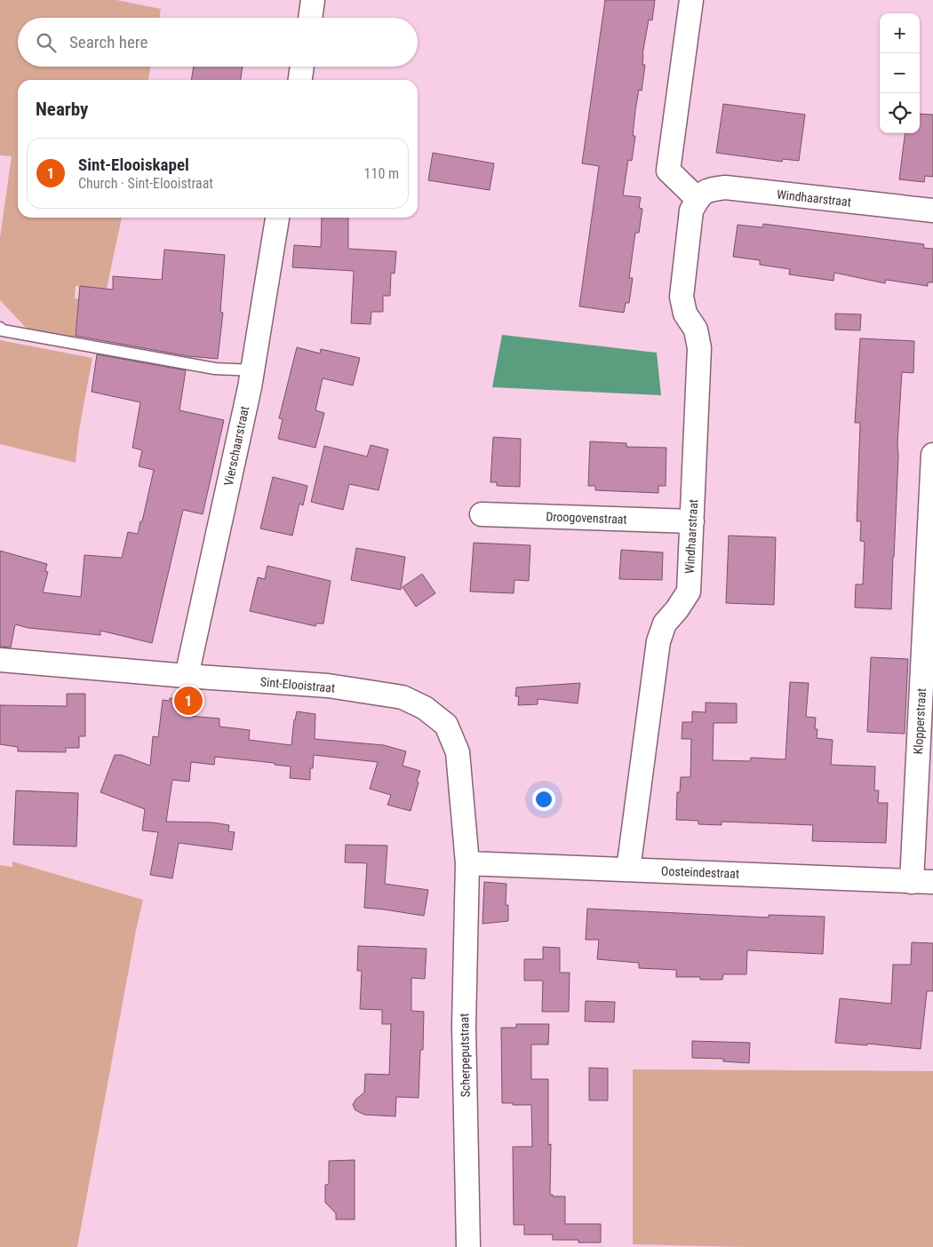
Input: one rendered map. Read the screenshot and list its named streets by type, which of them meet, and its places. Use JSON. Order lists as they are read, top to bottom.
{
  "streets": {
    "street": [
      "Windhaarstraat",
      "Vierschaarstraat",
      "Droogovenstraat",
      "Sint-Elooistraat",
      "Klopperstraat",
      "Oosteindestraat",
      "Scherpeputstraat"
    ]
  },
  "crossings": [
    ["Windhaarstraat", "Droogovenstraat"],
    ["Windhaarstraat", "Oosteindestraat"],
    ["Vierschaarstraat", "Sint-Elooistraat"],
    ["Sint-Elooistraat", "Oosteindestraat"],
    ["Sint-Elooistraat", "Scherpeputstraat"],
    ["Klopperstraat", "Oosteindestraat"],
    ["Oosteindestraat", "Scherpeputstraat"]
  ],
  "page": {
    "map_buttons": ["+", "−"],
    "search": "Search here",
    "heading": "Nearby",
    "list": [
      {
        "mark": "1",
        "name": "Sint-Elooiskapel",
        "note": "Church · Sint-Elooistraat",
        "value": "110 m"
      }
    ],
    "pins": "1"
  }
}
